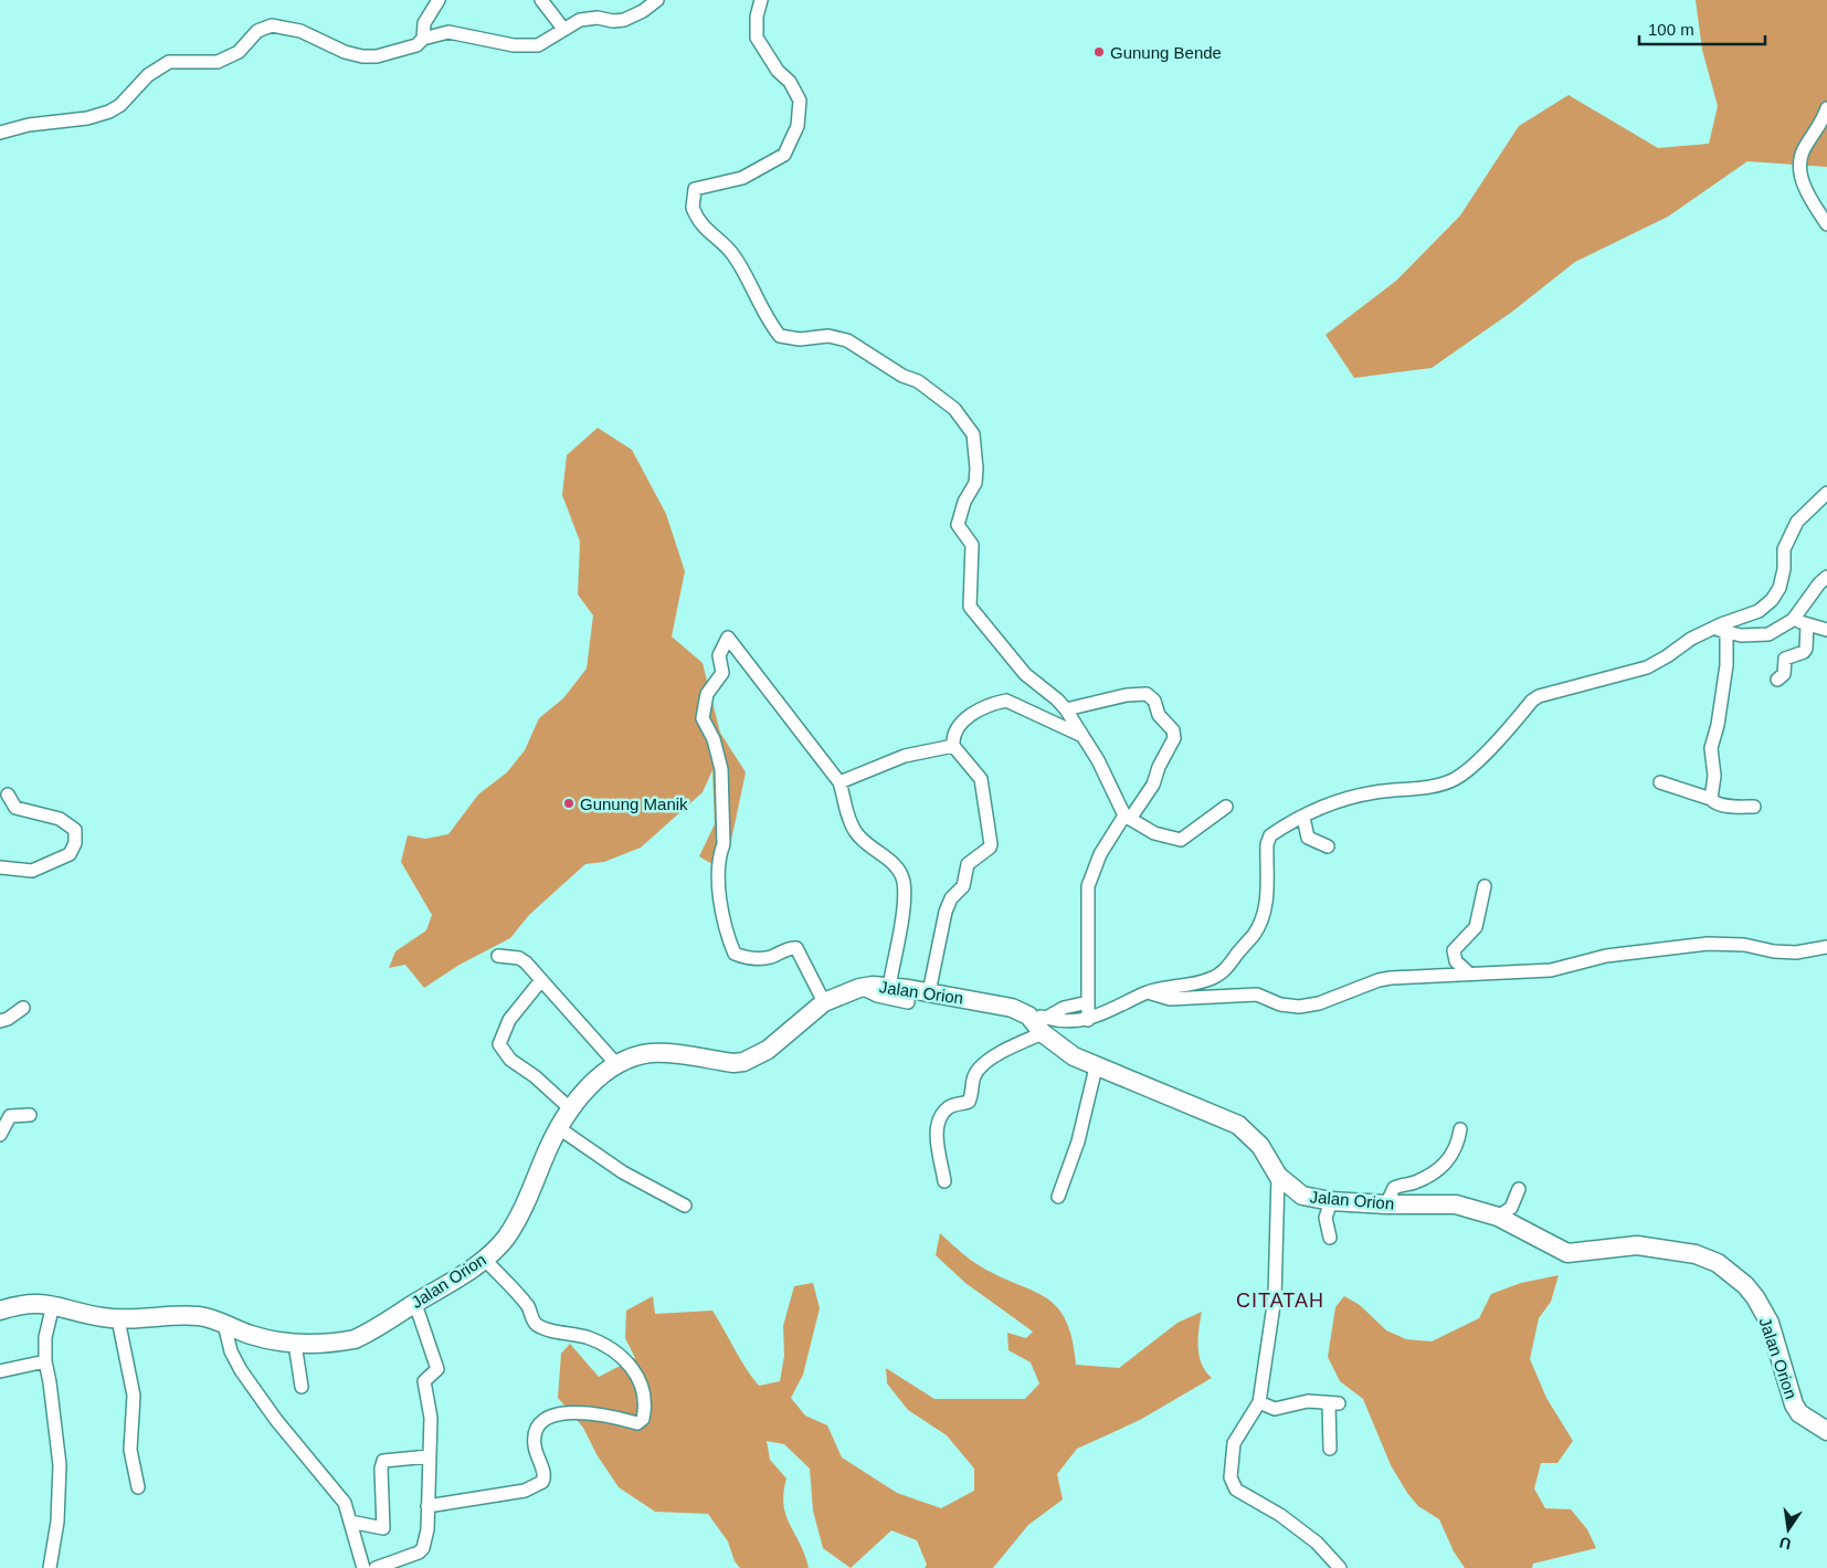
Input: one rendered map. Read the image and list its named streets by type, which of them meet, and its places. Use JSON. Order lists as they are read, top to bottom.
{
  "streets": {
    "highway": ["Jalan Orion"]
  },
  "districts": ["CITATAH"],
  "places": ["Gunung Bende", "Gunung Manik"],
  "scale_bar": "100 m",
  "north": "bottom"
}
